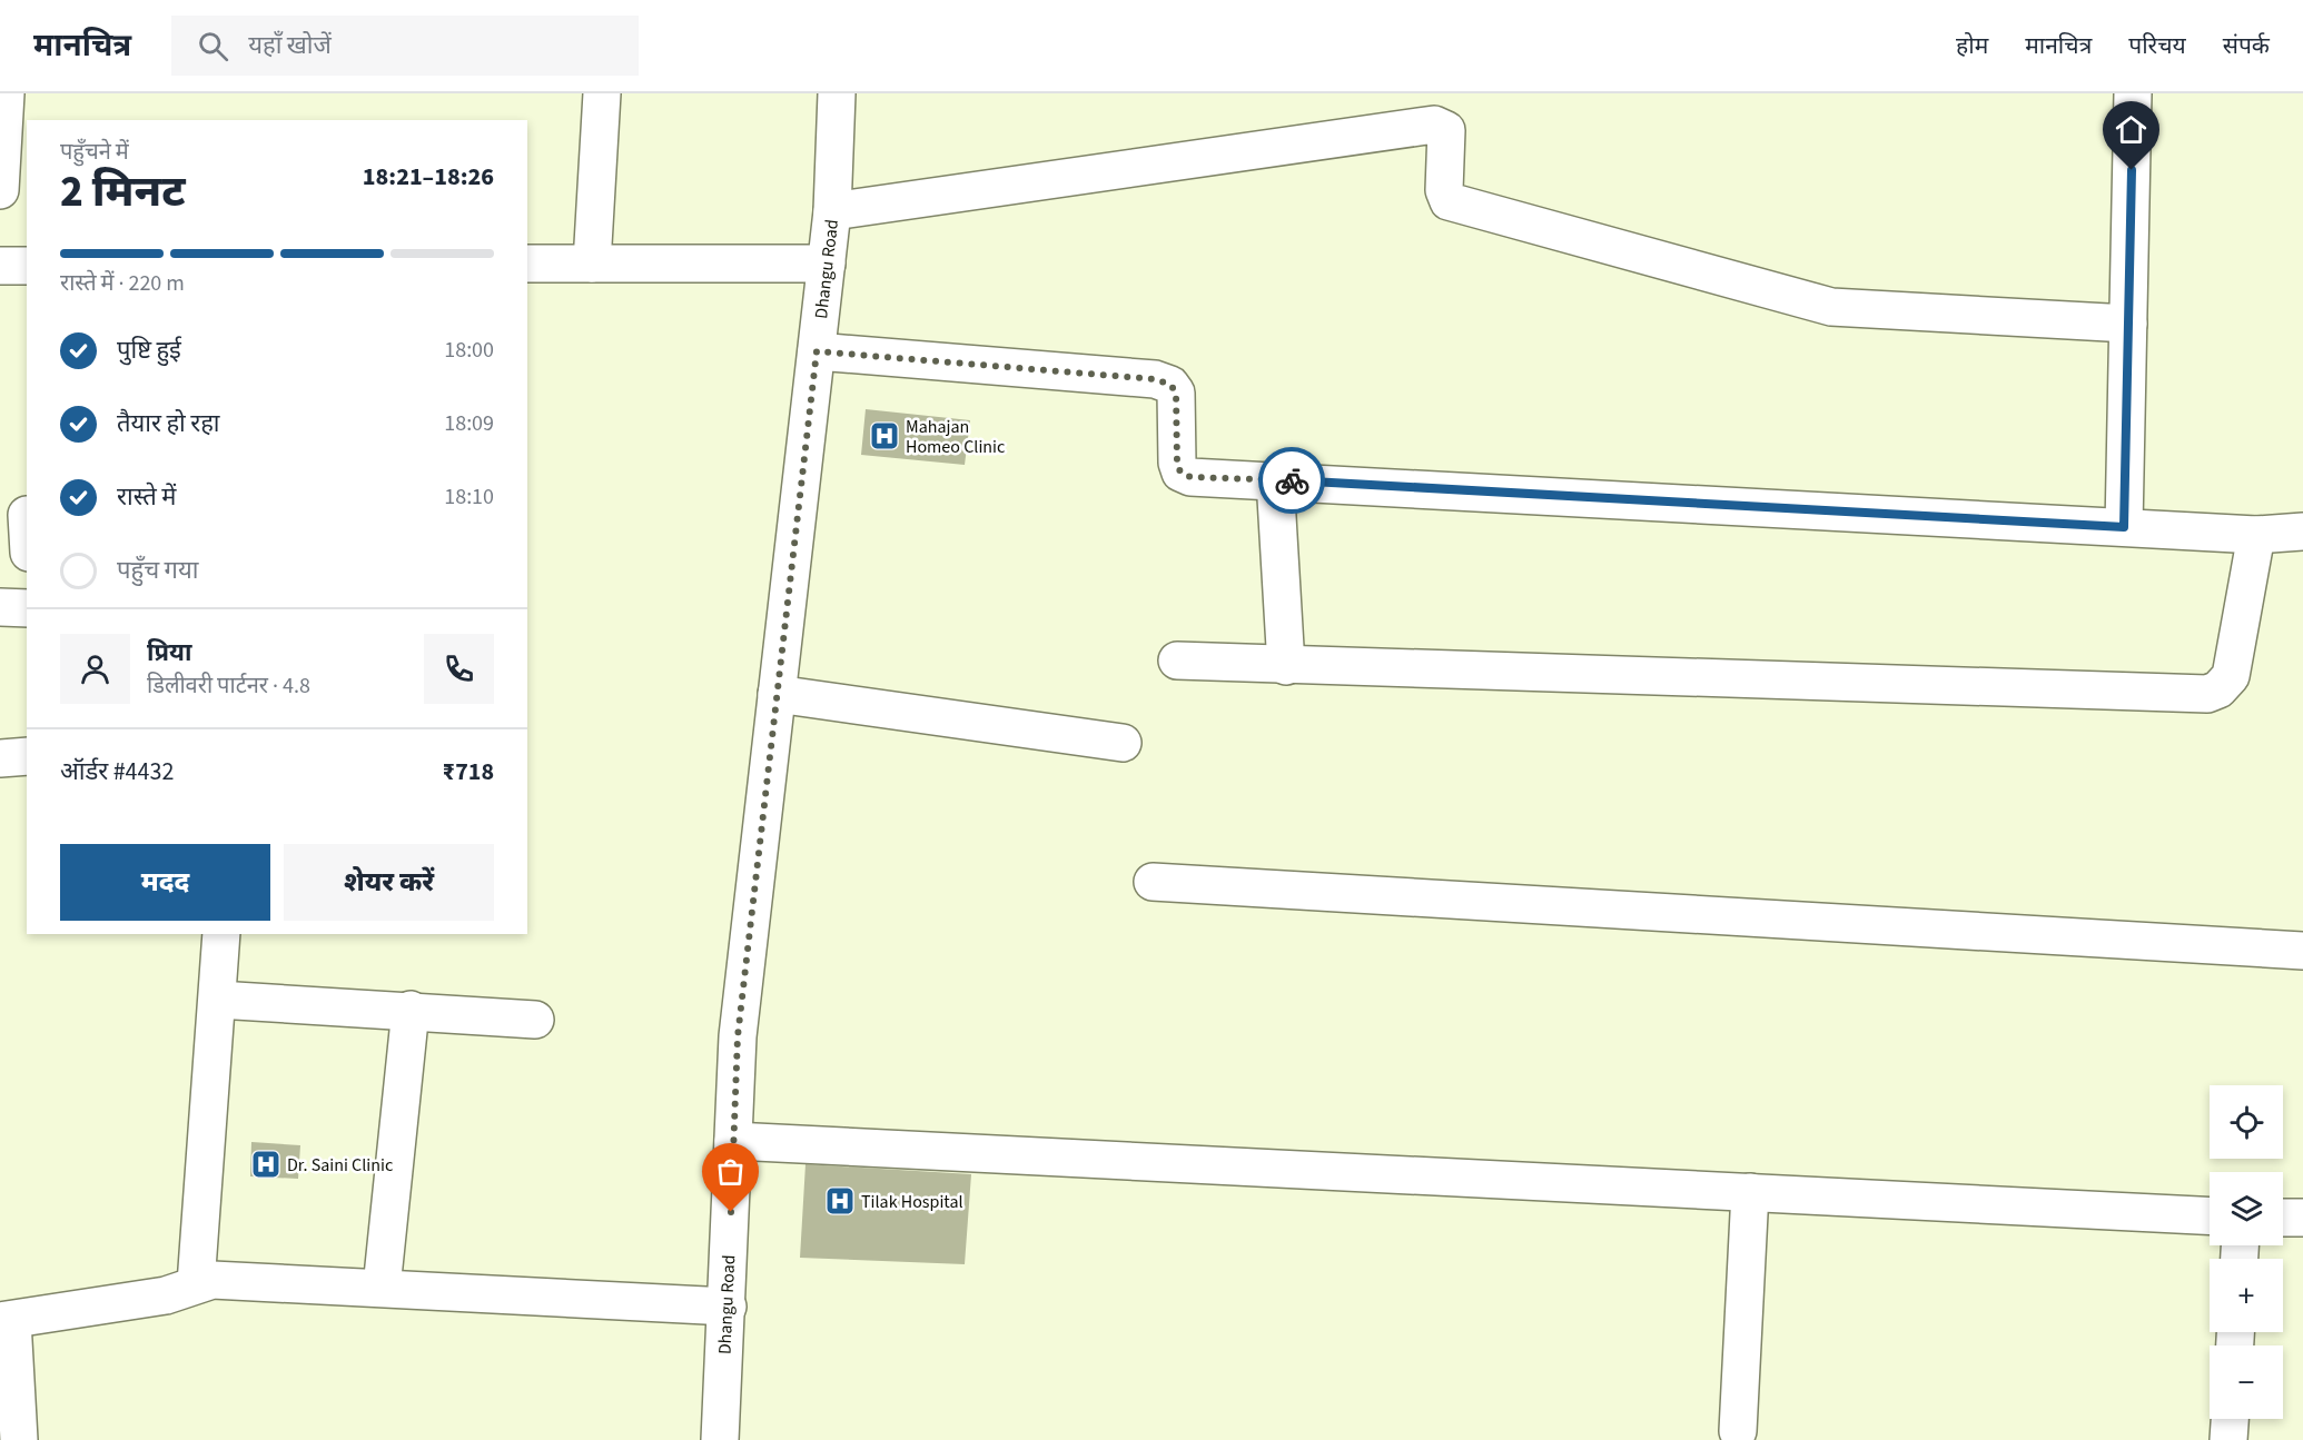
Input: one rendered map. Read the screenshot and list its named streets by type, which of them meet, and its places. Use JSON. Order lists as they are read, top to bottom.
{
  "streets": {
    "street": ["Dhangu Road"]
  },
  "places": {
    "hospital": ["Mahajan Homeo Clinic", "Dr. Saini Clinic", "Tilak Hospital"]
  },
  "page": {
    "header": "मानचित्र",
    "search": "यहाँ खोजें",
    "nav": [
      "होम",
      "मानचित्र",
      "परिचय",
      "संपर्क"
    ],
    "heading": ["2 मिनट", "पहुँचने में", "18:21–18:26"],
    "panel": [
      "प्रिया",
      "डिलीवरी पार्टनर · 4.8",
      "ऑर्डर #4432",
      "₹718"
    ],
    "bar": "रास्ते में · 220 m",
    "list": [
      ["पुष्टि हुई", "18:00"],
      ["तैयार हो रहा", "18:09"],
      ["रास्ते में", "18:10"],
      "पहुँच गया"
    ],
    "buttons": ["मदद", "शेयर करें"],
    "map_buttons": ["+", "−"]
  }
}
